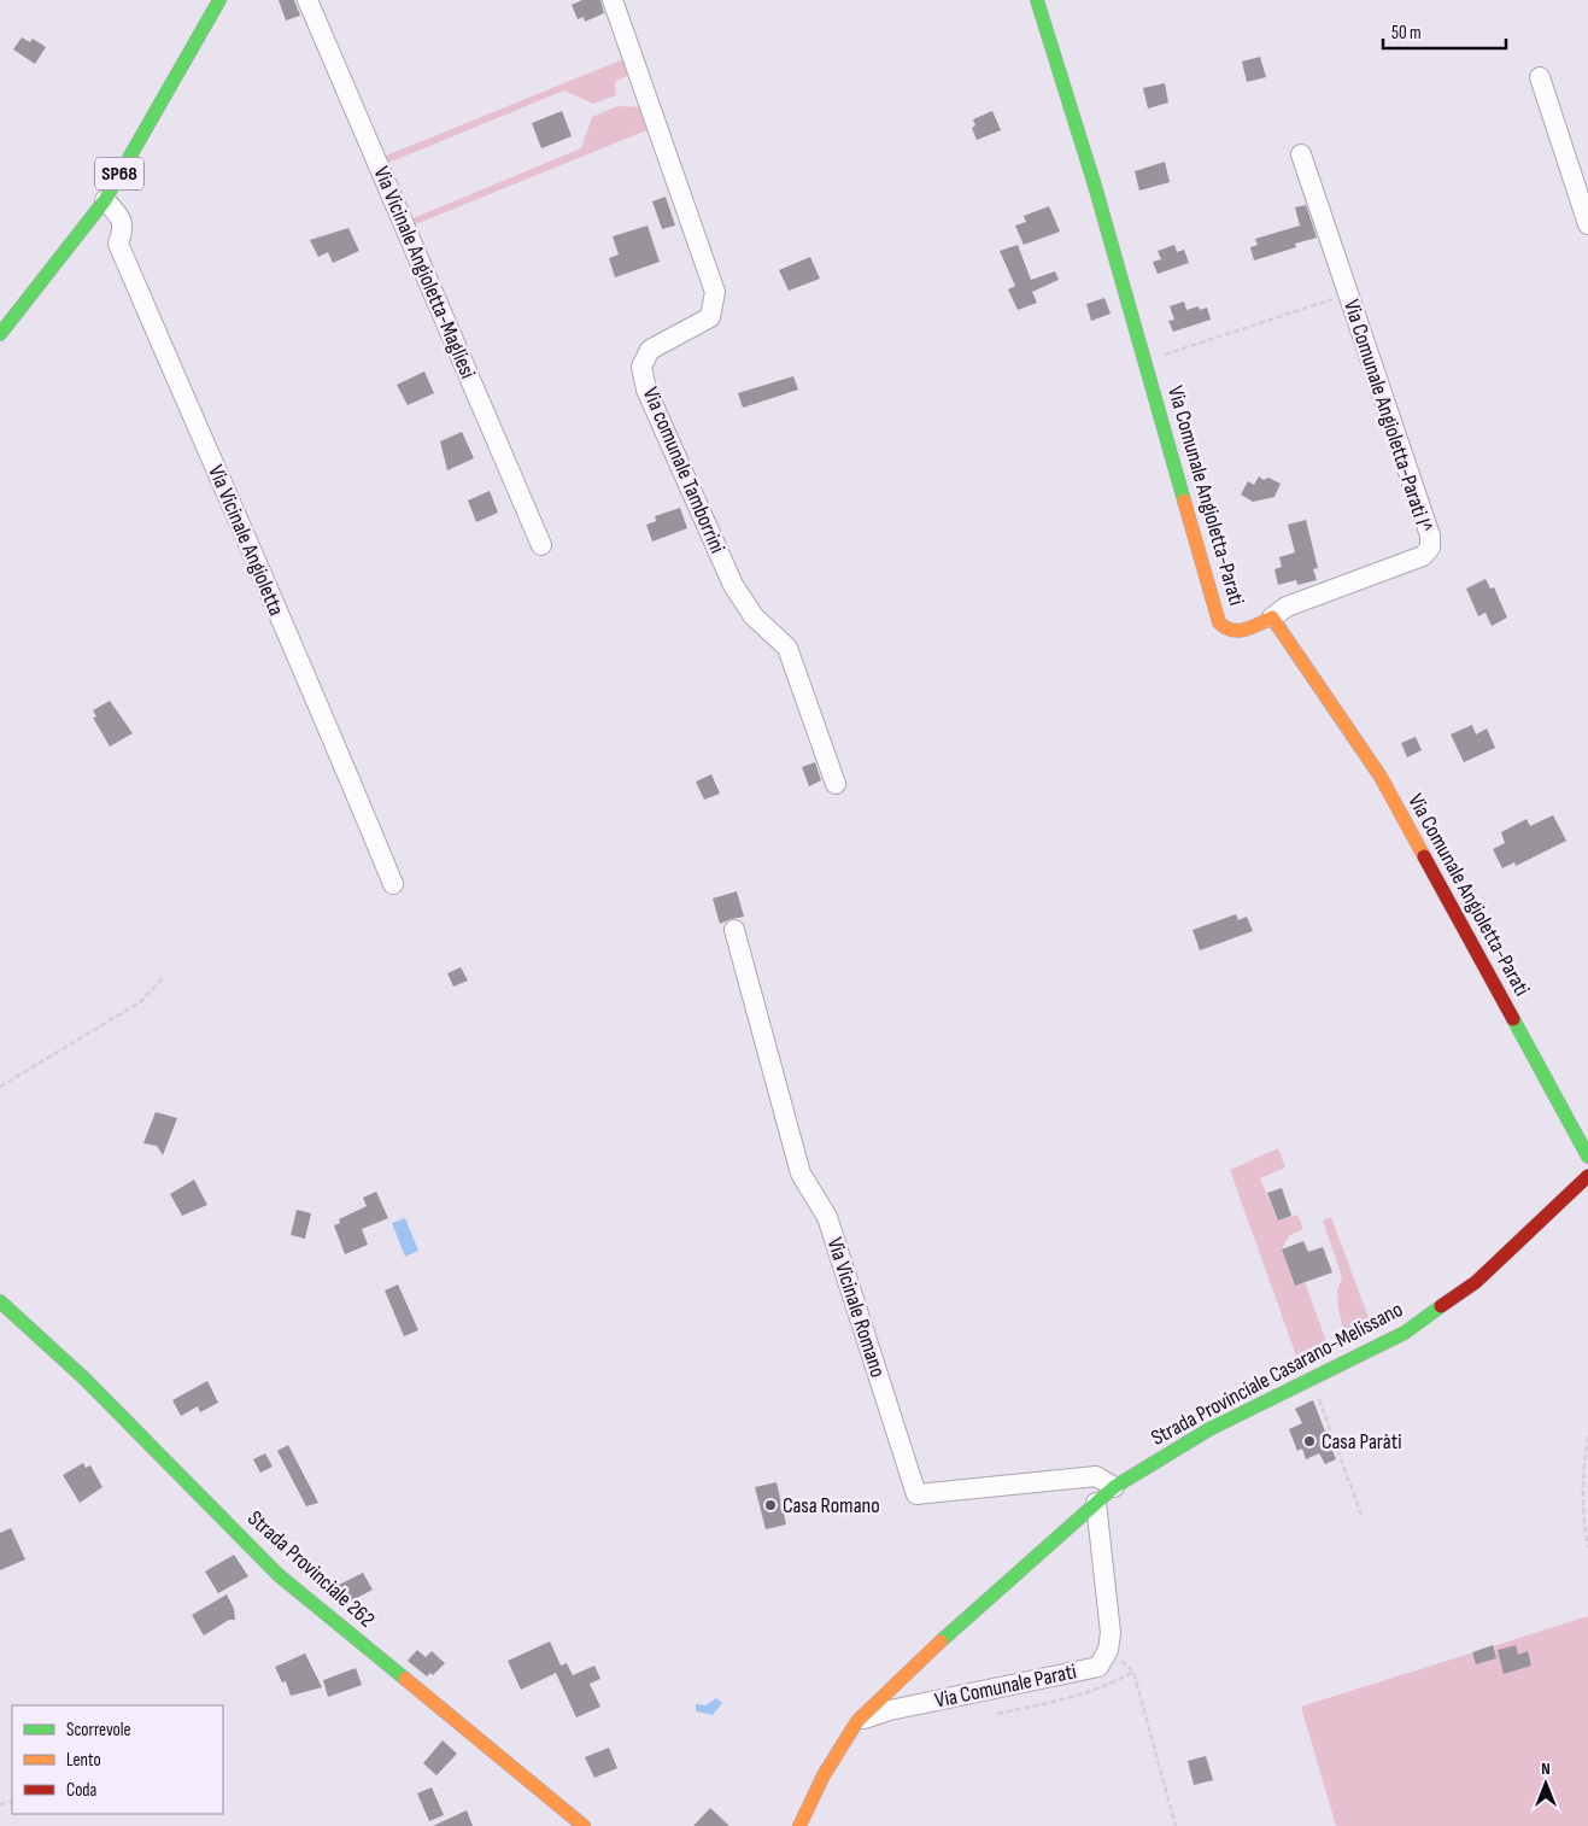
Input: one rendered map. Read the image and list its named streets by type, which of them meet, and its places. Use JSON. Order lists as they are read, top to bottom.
{
  "streets": {
    "street": [
      "SP68",
      "Via Vicinale Angioletta-Magliesi",
      "Via Comunale Angioletta-Parati I^",
      "Via comunale Tamborrini",
      "Via Comunale Angioletta-Parati",
      "Via Vicinale Angioletta",
      "Via Vicinale Romano",
      "Strada Provinciale Casarano-Melissano",
      "Strada Provinciale 262",
      "Via Comunale Parati"
    ]
  },
  "crossings": [
    ["SP68", "Via Vicinale Angioletta"],
    ["Via Comunale Angioletta-Parati I^", "Via Comunale Angioletta-Parati"],
    ["Via Vicinale Romano", "Strada Provinciale Casarano-Melissano"],
    ["Strada Provinciale Casarano-Melissano", "Via Comunale Parati"]
  ],
  "places": ["Casa Paràti", "Casa Romano"],
  "legend": ["Scorrevole", "Lento", "Coda"],
  "scale_bar": "50 m",
  "north": "top"
}
